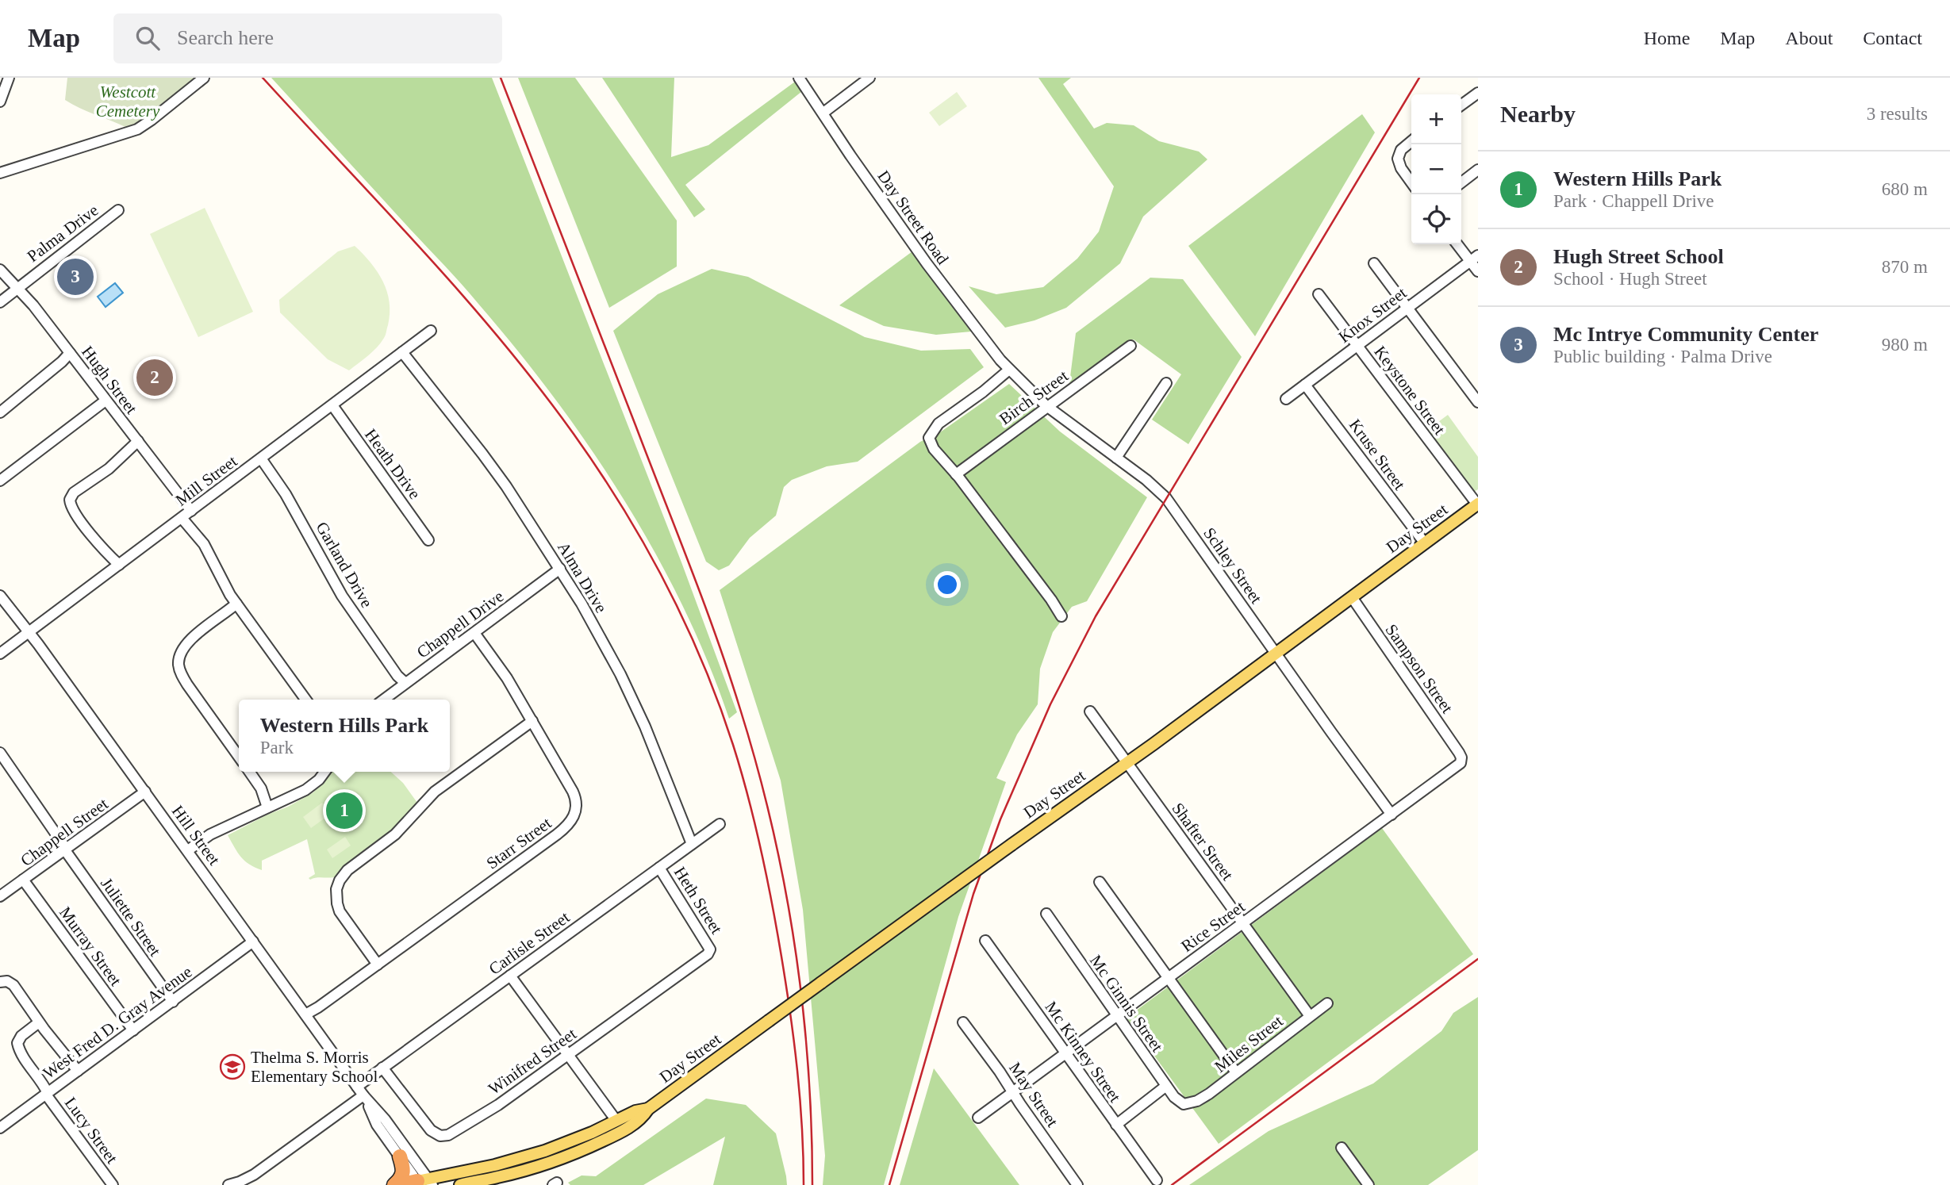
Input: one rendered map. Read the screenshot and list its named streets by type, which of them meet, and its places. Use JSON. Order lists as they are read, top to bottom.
{
  "streets": {
    "main road": ["Day Street"],
    "street": [
      "Day Street Road",
      "Palma Drive",
      "Knox Street",
      "Hugh Street",
      "Keystone Street",
      "Birch Street",
      "Kruse Street",
      "Heath Drive",
      "Mill Street",
      "Garland Drive",
      "Schley Street",
      "Alma Drive",
      "Chappell Drive",
      "Sampson Street",
      "Chappell Street",
      "Hill Street",
      "Shafter Street",
      "Starr Street",
      "Heth Street",
      "Juliette Street",
      "Rice Street",
      "Carlisle Street",
      "Murray Street",
      "Mc Ginnis Street",
      "West Fred D. Gray Avenue",
      "Miles Street",
      "Mc Kinney Street",
      "Winifred Street",
      "May Street",
      "Lucy Street"
    ]
  },
  "crossings": [
    ["Day Street Road", "Schley Street"],
    ["Palma Drive", "Hugh Street"],
    ["Knox Street", "Keystone Street"],
    ["Knox Street", "Kruse Street"],
    ["Hugh Street", "Mill Street"],
    ["Keystone Street", "Day Street"],
    ["Birch Street", "Schley Street"],
    ["Kruse Street", "Day Street"],
    ["Heath Drive", "Mill Street"],
    ["Mill Street", "Garland Drive"],
    ["Mill Street", "Alma Drive"],
    ["Mill Street", "Hill Street"],
    ["Day Street", "Schley Street"],
    ["Day Street", "Sampson Street"],
    ["Day Street", "Hill Street"],
    ["Day Street", "Shafter Street"],
    ["Garland Drive", "Chappell Drive"],
    ["Schley Street", "Rice Street"],
    ["Alma Drive", "Chappell Drive"],
    ["Alma Drive", "Carlisle Street"],
    ["Chappell Drive", "Starr Street"],
    ["Sampson Street", "Rice Street"],
    ["Chappell Street", "Hill Street"],
    ["Chappell Street", "Juliette Street"],
    ["Chappell Street", "Murray Street"],
    ["Hill Street", "Starr Street"],
    ["Hill Street", "Carlisle Street"],
    ["Hill Street", "West Fred D. Gray Avenue"],
    ["Shafter Street", "Rice Street"],
    ["Shafter Street", "Miles Street"],
    ["Heth Street", "Carlisle Street"],
    ["Heth Street", "Winifred Street"],
    ["Juliette Street", "West Fred D. Gray Avenue"],
    ["Rice Street", "Mc Ginnis Street"],
    ["Rice Street", "Mc Kinney Street"],
    ["Rice Street", "May Street"],
    ["Carlisle Street", "Winifred Street"],
    ["Murray Street", "West Fred D. Gray Avenue"],
    ["Mc Ginnis Street", "Miles Street"],
    ["West Fred D. Gray Avenue", "Lucy Street"]
  ],
  "parks": ["Westcott Cemetery"],
  "places": {
    "school or university": ["Thelma S. Morris Elementary School"]
  },
  "page": {
    "header": "Map",
    "search": "Search here",
    "nav": [
      "Home",
      "Map",
      "About",
      "Contact"
    ],
    "heading": ["Nearby", "3 results"],
    "map_buttons": ["+", "−"],
    "list": [
      {
        "mark": "1",
        "name": "Western Hills Park",
        "note": "Park · Chappell Drive",
        "value": "680 m"
      },
      {
        "mark": "2",
        "name": "Hugh Street School",
        "note": "School · Hugh Street",
        "value": "870 m"
      },
      {
        "mark": "3",
        "name": "Mc Intrye Community Center",
        "note": "Public building · Palma Drive",
        "value": "980 m"
      }
    ],
    "pins": ["3", "2", "1"],
    "popup": ["Western Hills Park", "Park"]
  }
}
